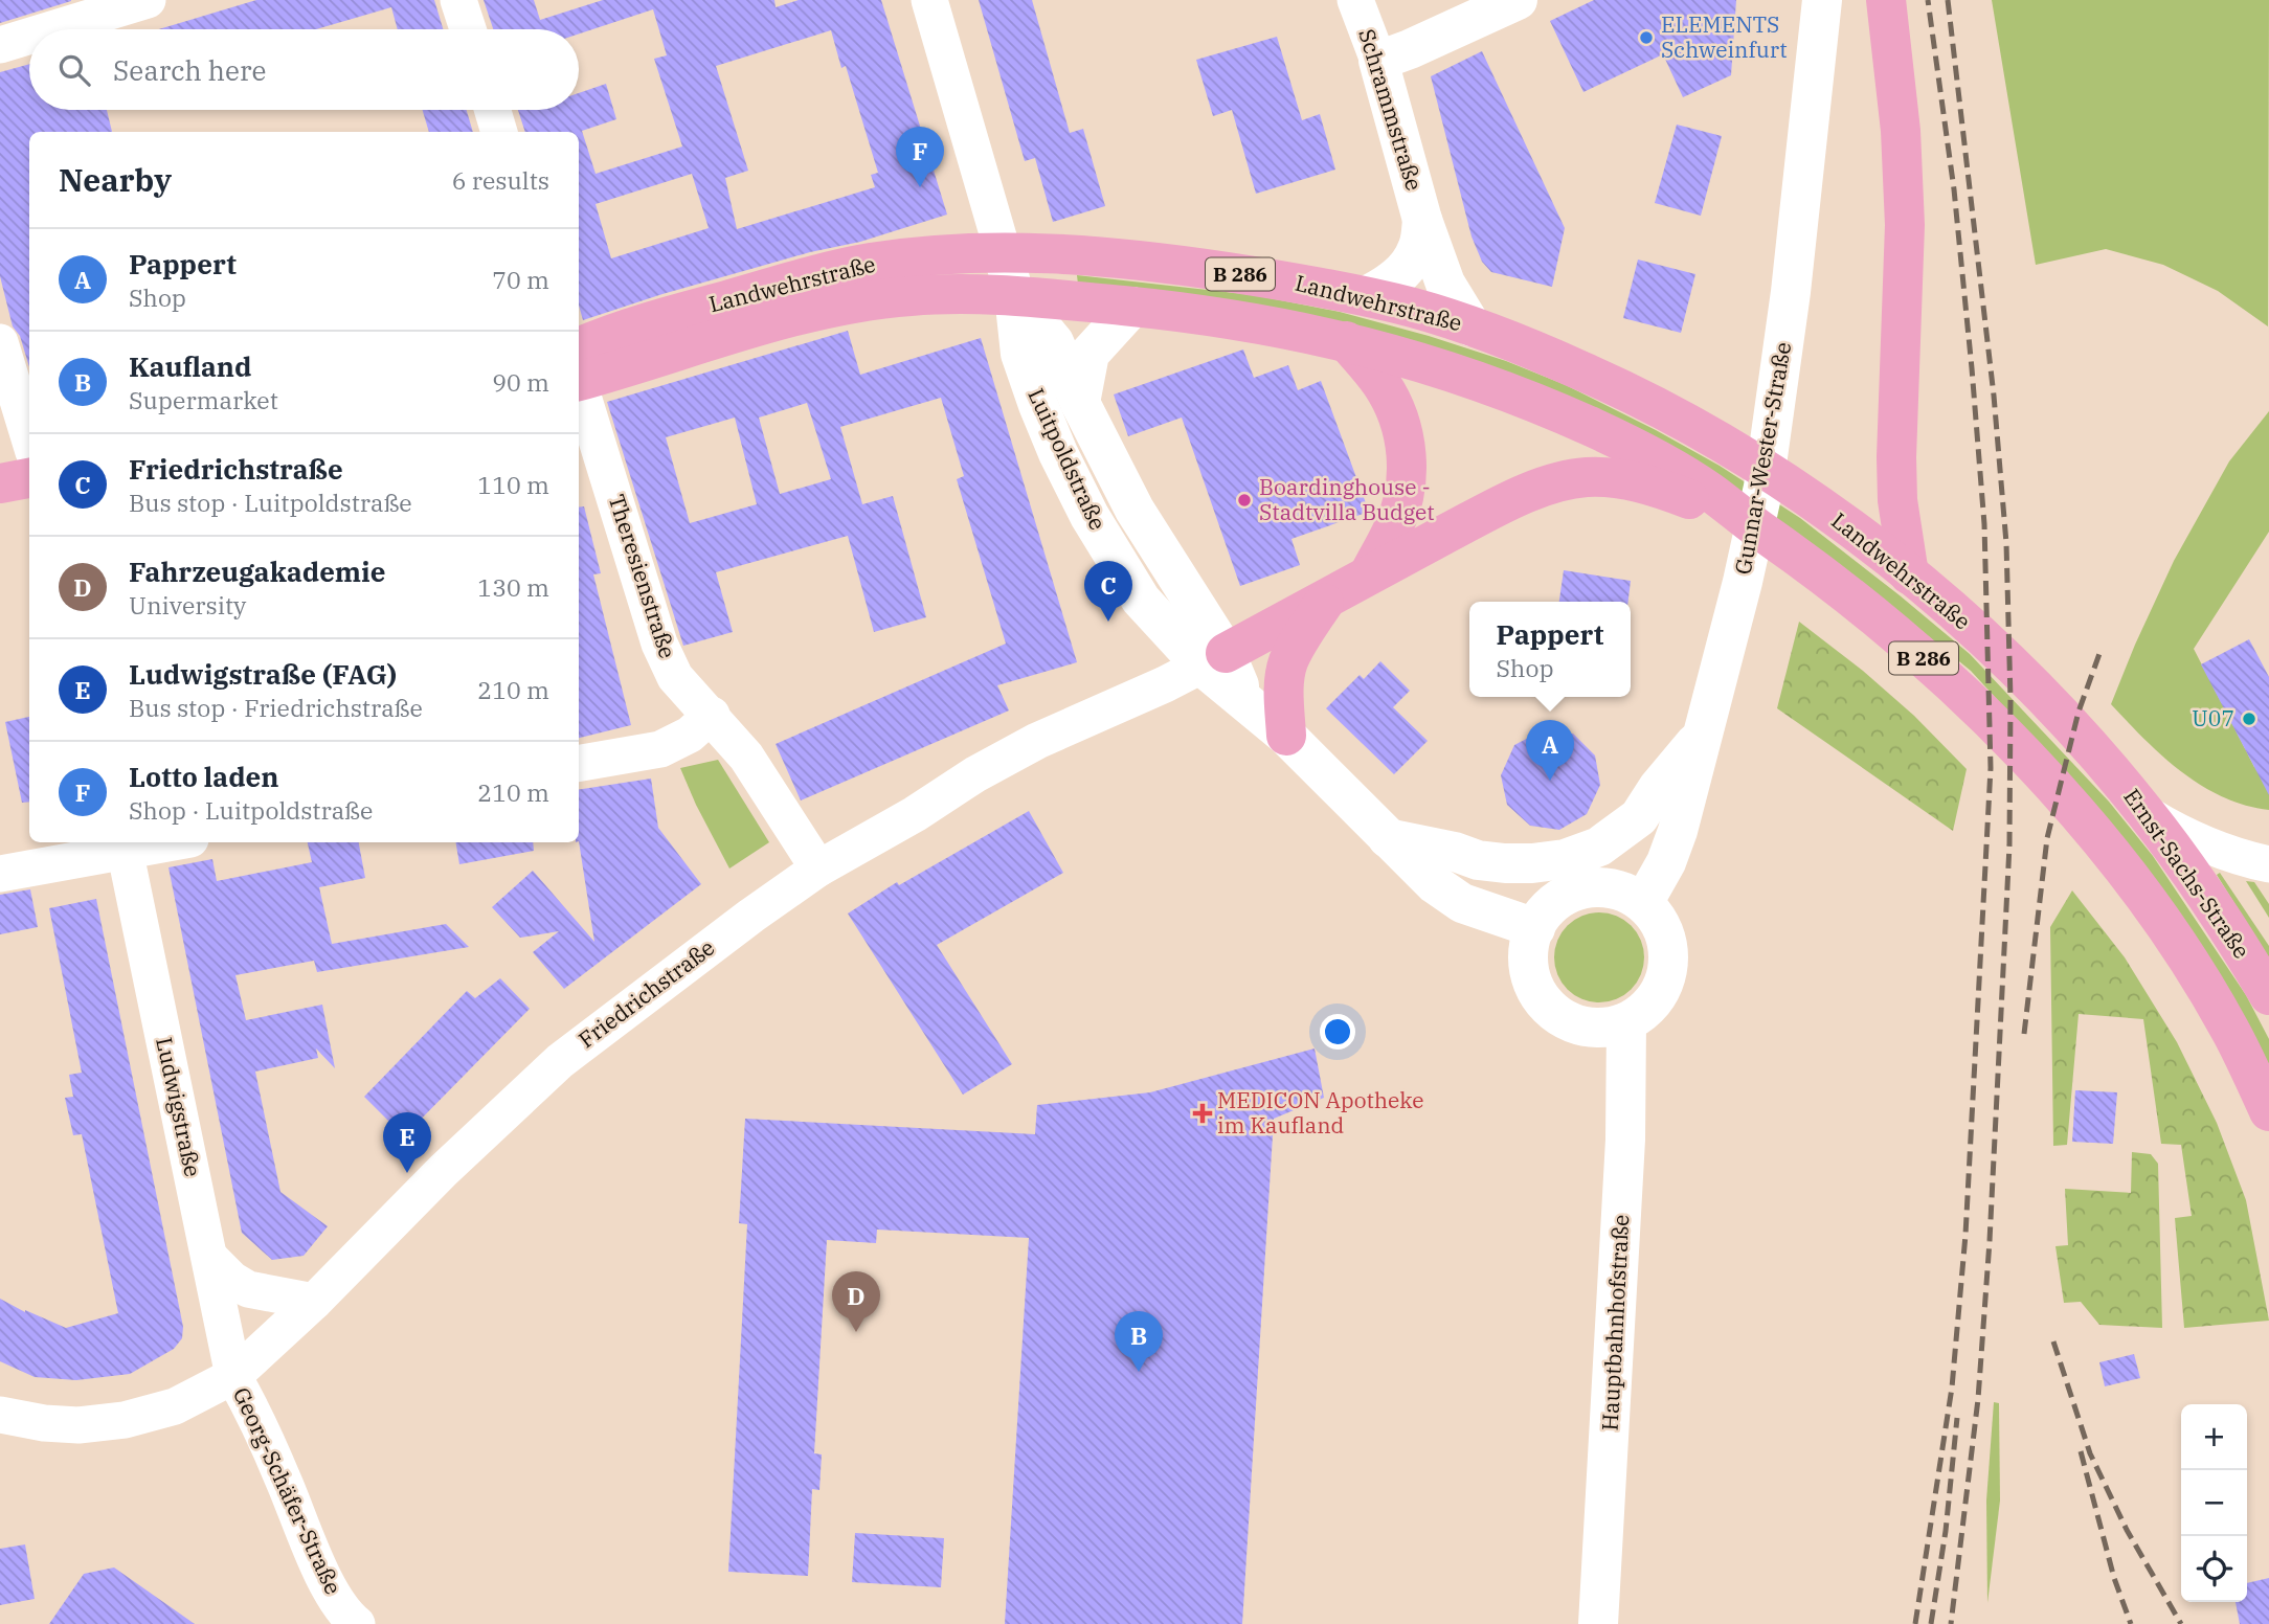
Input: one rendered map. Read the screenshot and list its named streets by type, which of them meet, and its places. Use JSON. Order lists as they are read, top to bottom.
{
  "streets": {
    "main road": ["B 286", "Landwehrstraße", "Ernst-Sachs-Straße"],
    "street": [
      "Schrammstraße",
      "Gunnar-Wester-Straße",
      "Luitpoldstraße",
      "Theresienstraße",
      "Friedrichstraße",
      "Ludwigstraße",
      "Hauptbahnhofstraße",
      "Georg-Schäfer-Straße"
    ]
  },
  "crossings": [
    ["Schrammstraße", "Landwehrstraße"],
    ["Landwehrstraße", "Luitpoldstraße"],
    ["Landwehrstraße", "Ernst-Sachs-Straße"],
    ["Gunnar-Wester-Straße", "Luitpoldstraße"],
    ["Gunnar-Wester-Straße", "Hauptbahnhofstraße"],
    ["Luitpoldstraße", "Friedrichstraße"],
    ["Luitpoldstraße", "Hauptbahnhofstraße"],
    ["Theresienstraße", "Friedrichstraße"],
    ["Friedrichstraße", "Ludwigstraße"],
    ["Friedrichstraße", "Georg-Schäfer-Straße"],
    ["Ludwigstraße", "Georg-Schäfer-Straße"]
  ],
  "places": {
    "other": ["ELEMENTS Schweinfurt", "Boardinghouse - Stadtvilla Budget", "U07"],
    "health": ["MEDICON Apotheke im Kaufland"]
  },
  "page": {
    "search": "Search here",
    "pins": [
      "F",
      "C",
      "A",
      "E",
      "D",
      "B"
    ],
    "heading": ["Nearby", "6 results"],
    "list": [
      {
        "mark": "A",
        "name": "Pappert",
        "note": "Shop",
        "value": "70 m"
      },
      {
        "mark": "B",
        "name": "Kaufland",
        "note": "Supermarket",
        "value": "90 m"
      },
      {
        "mark": "C",
        "name": "Friedrichstraße",
        "note": "Bus stop · Luitpoldstraße",
        "value": "110 m"
      },
      {
        "mark": "D",
        "name": "Fahrzeugakademie",
        "note": "University",
        "value": "130 m"
      },
      {
        "mark": "E",
        "name": "Ludwigstraße (FAG)",
        "note": "Bus stop · Friedrichstraße",
        "value": "210 m"
      },
      {
        "mark": "F",
        "name": "Lotto laden",
        "note": "Shop · Luitpoldstraße",
        "value": "210 m"
      }
    ],
    "popup": ["Pappert", "Shop"],
    "map_buttons": ["+", "−"]
  }
}
